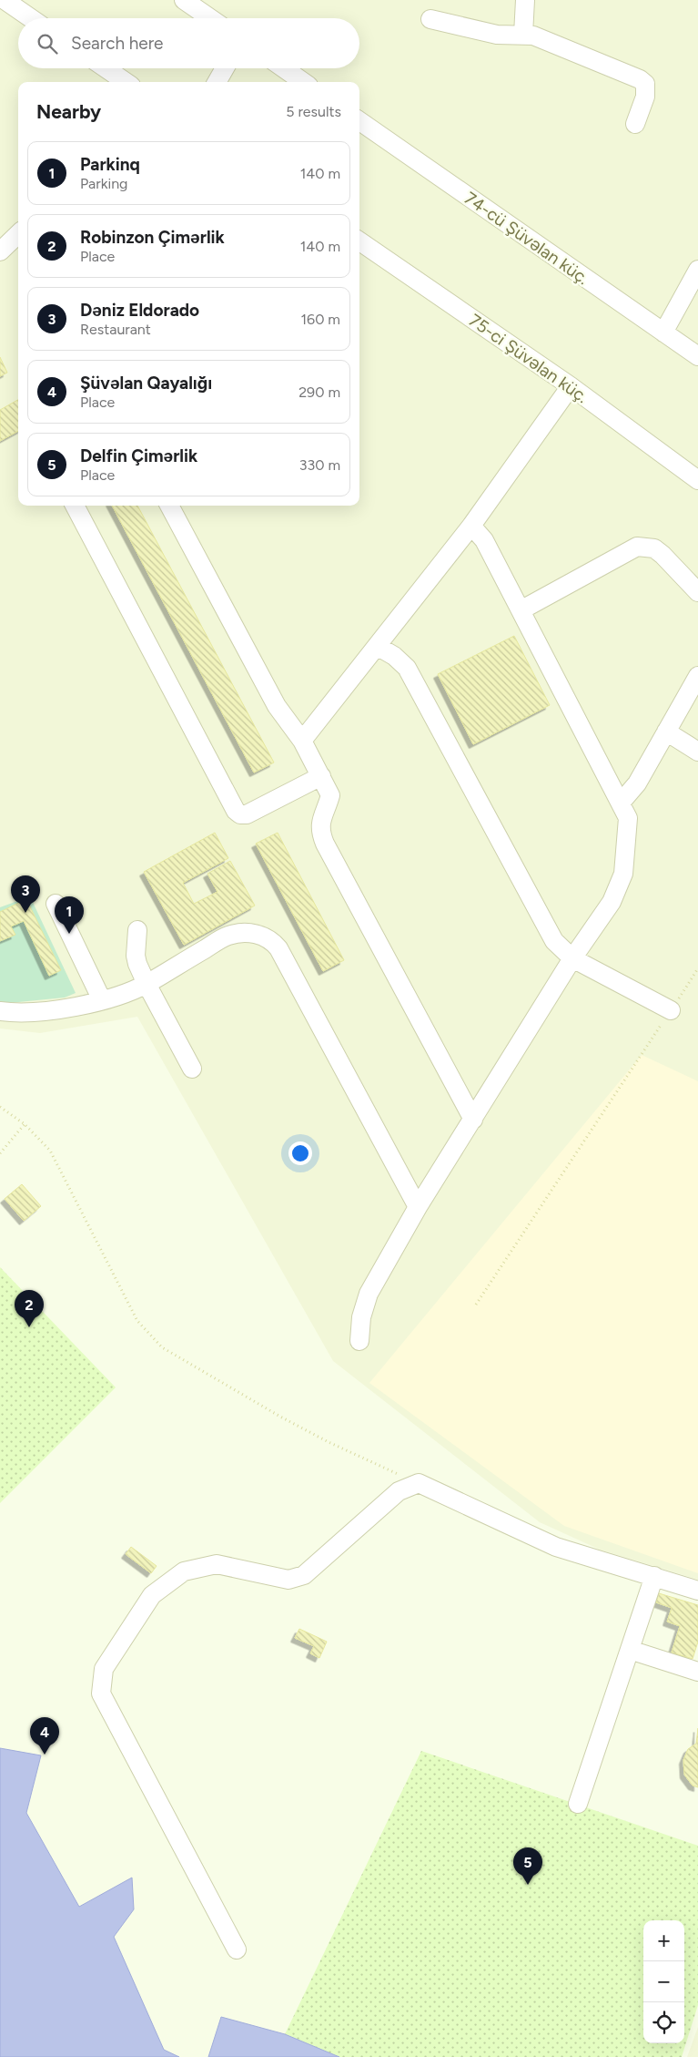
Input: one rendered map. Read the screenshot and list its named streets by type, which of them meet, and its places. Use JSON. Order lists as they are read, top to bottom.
{
  "streets": {
    "street": ["74-cü Şüvəlan küç.", "75-ci Şüvəlan küç."]
  },
  "page": {
    "search": "Search here",
    "heading": ["Nearby", "5 results"],
    "list": [
      {
        "mark": "1",
        "name": "Parkinq",
        "note": "Parking",
        "value": "140 m"
      },
      {
        "mark": "2",
        "name": "Robinzon Çimərlik",
        "note": "Place",
        "value": "140 m"
      },
      {
        "mark": "3",
        "name": "Dəniz Eldorado",
        "note": "Restaurant",
        "value": "160 m"
      },
      {
        "mark": "4",
        "name": "Şüvəlan Qayalığı",
        "note": "Place",
        "value": "290 m"
      },
      {
        "mark": "5",
        "name": "Delfin Çimərlik",
        "note": "Place",
        "value": "330 m"
      }
    ],
    "pins": [
      "3",
      "1",
      "2",
      "4",
      "5"
    ],
    "map_buttons": ["+", "−"]
  }
}
